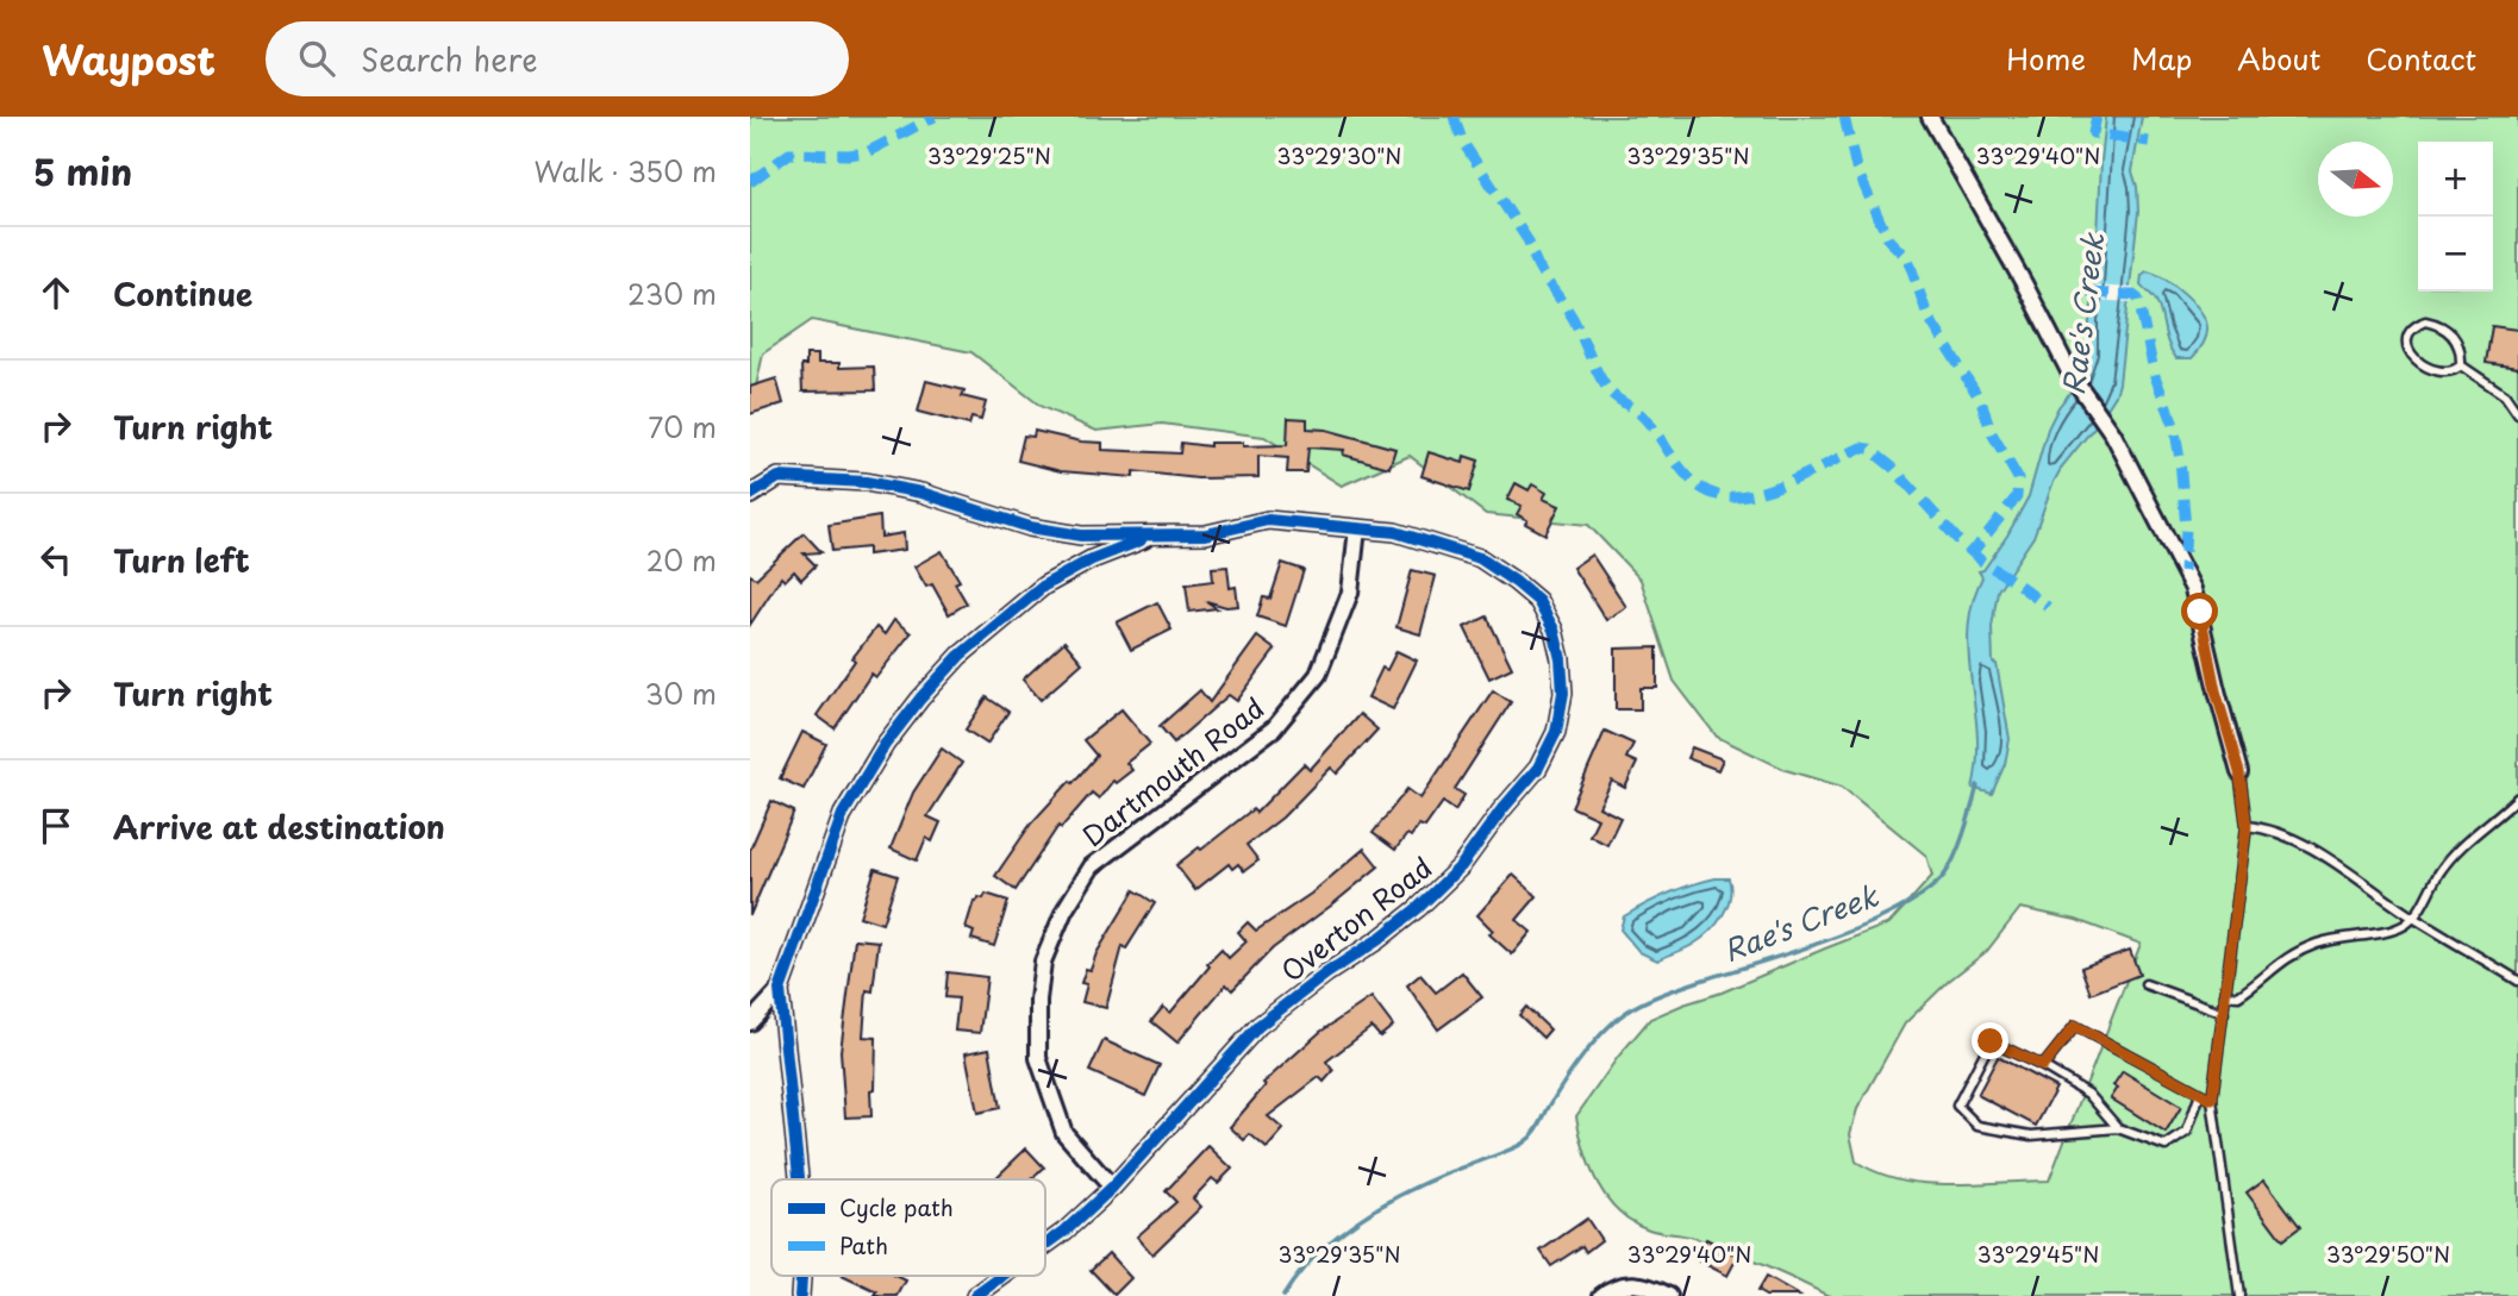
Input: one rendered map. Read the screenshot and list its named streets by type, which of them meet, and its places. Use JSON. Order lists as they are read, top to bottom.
{
  "streets": {
    "street": ["Dartmouth Road", "Overton Road"]
  },
  "crossings": [
    ["Dartmouth Road", "Overton Road"]
  ],
  "water": ["Rae's Creek"],
  "legend": ["Cycle path", "Path"],
  "north": "right",
  "page": {
    "header": "Waypost",
    "search": "Search here",
    "nav": [
      "Home",
      "Map",
      "About",
      "Contact"
    ],
    "heading": ["5 min", "Walk · 350 m"],
    "map_buttons": ["+", "−"],
    "list": [
      ["Continue", "230 m"],
      ["Turn right", "70 m"],
      ["Turn left", "20 m"],
      ["Turn right", "30 m"],
      "Arrive at destination"
    ]
  },
  "coordinates": [
    "33°29'25\"N",
    "33°29'30\"N",
    "33°29'35\"N",
    "33°29'40\"N",
    "33°29'45\"N",
    "33°29'50\"N"
  ]
}
